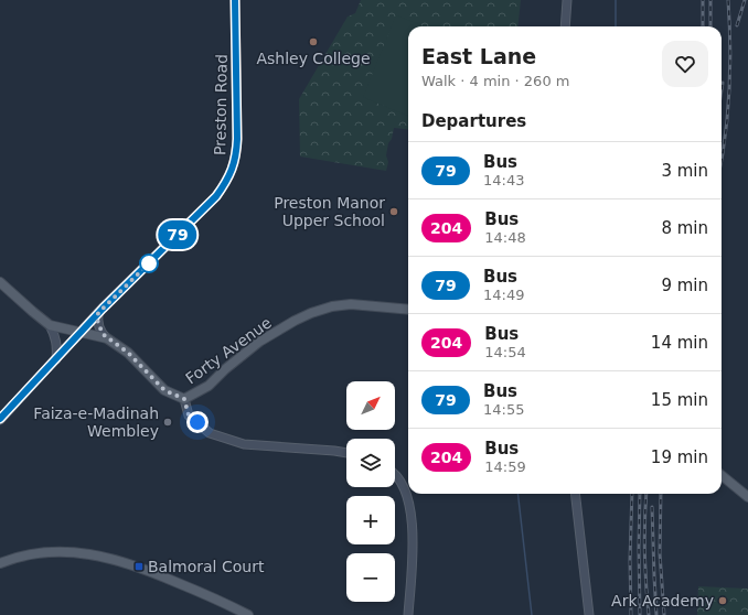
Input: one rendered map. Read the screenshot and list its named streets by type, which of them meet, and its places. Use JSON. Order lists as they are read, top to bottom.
{
  "streets": {
    "main road": ["Forty Avenue"],
    "street": ["Preston Road"]
  },
  "crossings": [
    ["Preston Road", "Forty Avenue"]
  ],
  "places": {
    "other": [
      "Ashley College",
      "Preston Manor Upper School",
      "Faiza-e-Madinah Wembley",
      "Ark Academy"
    ],
    "transit": ["Balmoral Court"]
  },
  "lines": ["bus line 79"],
  "north": "top right",
  "page": {
    "on_map": "79",
    "heading": [
      ["East Lane", "Walk · 4 min · 260 m"],
      "Departures"
    ],
    "list": [
      {
        "mark": "79",
        "name": "Bus",
        "note": "14:43",
        "value": "3 min"
      },
      {
        "mark": "204",
        "name": "Bus",
        "note": "14:48",
        "value": "8 min"
      },
      {
        "mark": "79",
        "name": "Bus",
        "note": "14:49",
        "value": "9 min"
      },
      {
        "mark": "204",
        "name": "Bus",
        "note": "14:54",
        "value": "14 min"
      },
      {
        "mark": "79",
        "name": "Bus",
        "note": "14:55",
        "value": "15 min"
      },
      {
        "mark": "204",
        "name": "Bus",
        "note": "14:59",
        "value": "19 min"
      }
    ],
    "map_buttons": ["+", "−"]
  }
}
